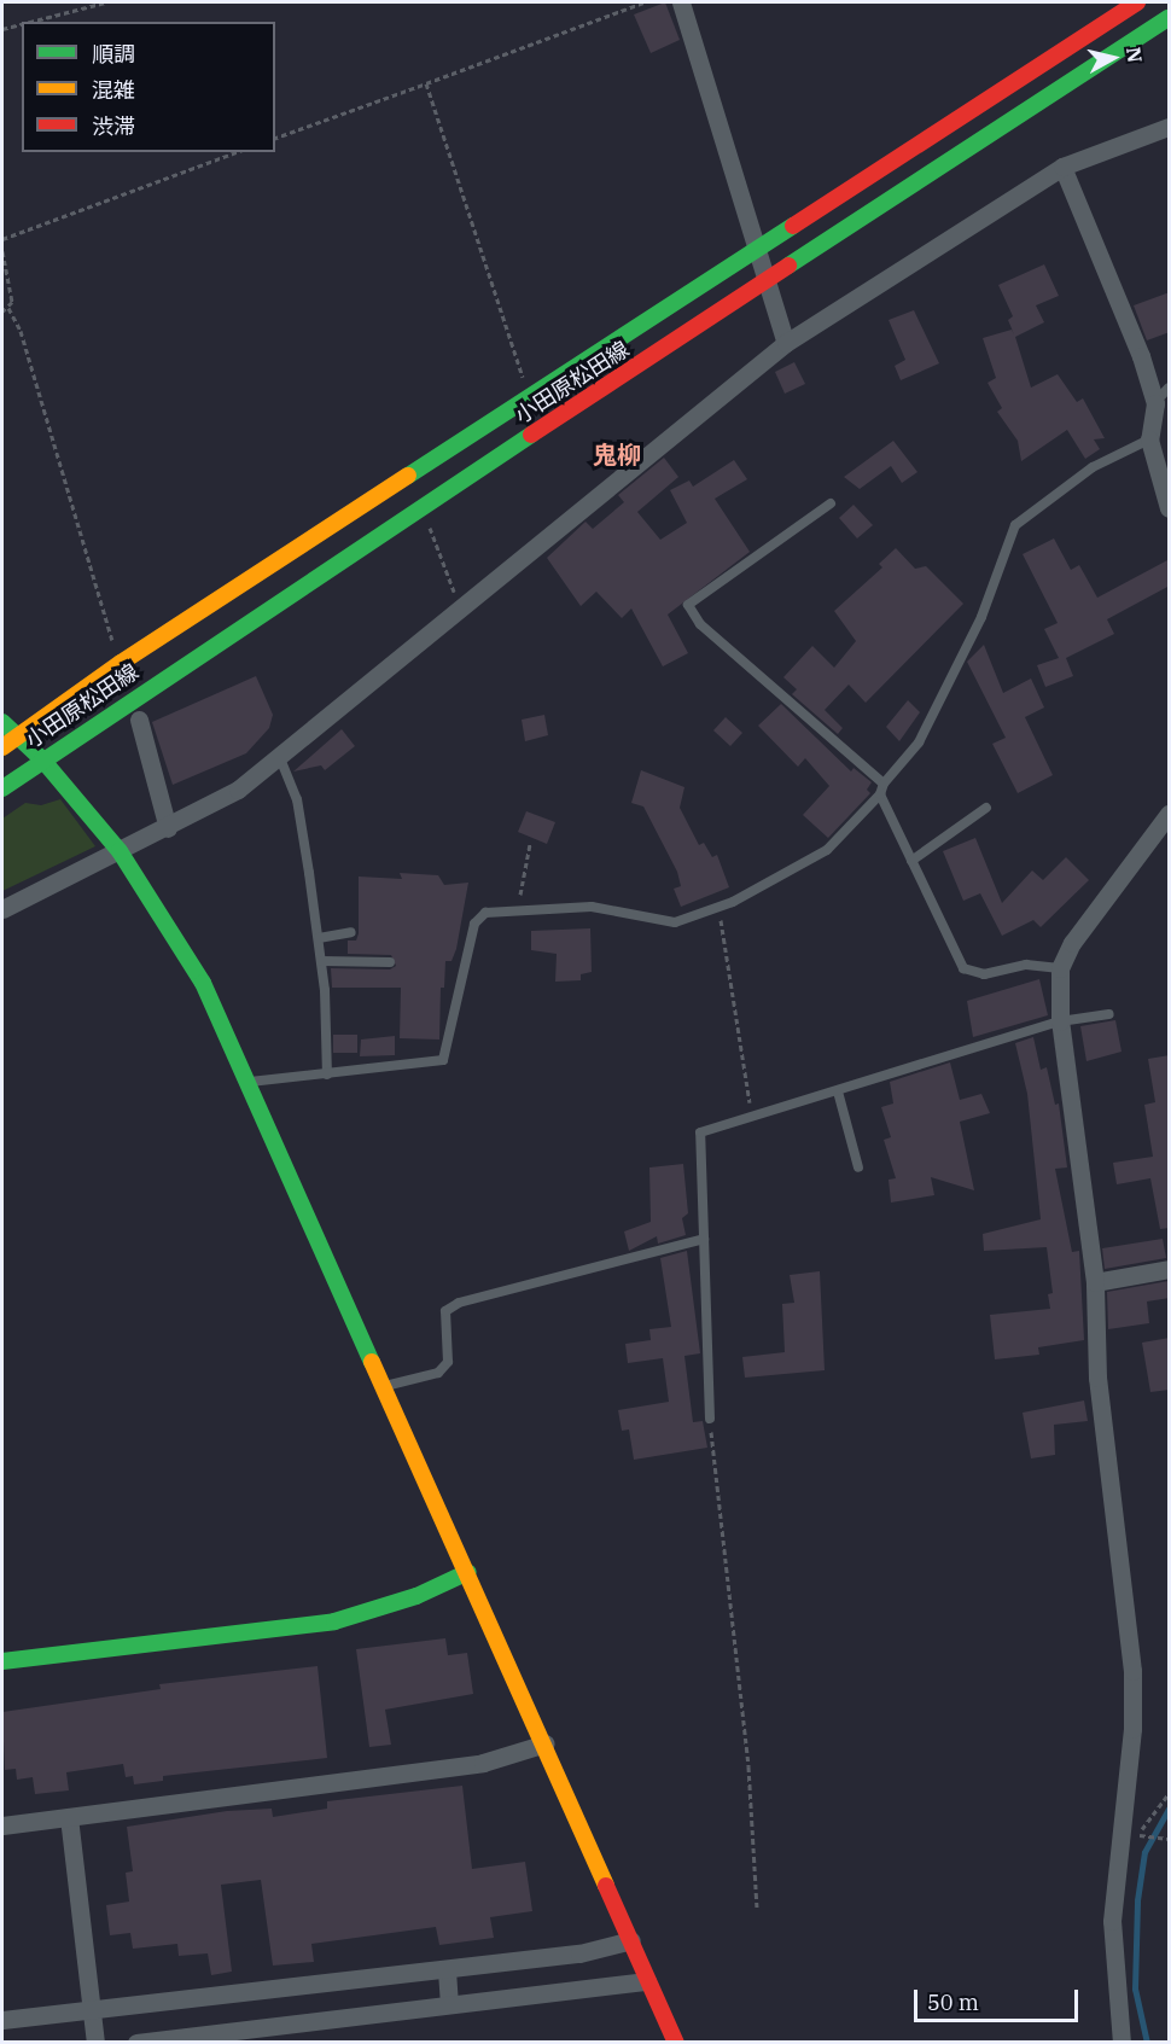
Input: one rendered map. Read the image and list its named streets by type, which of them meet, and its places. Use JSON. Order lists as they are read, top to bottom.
{
  "streets": {
    "main road": ["小田原松田線"]
  },
  "districts": ["鬼柳"],
  "legend": ["順調", "混雑", "渋滞"],
  "scale_bar": "50 m",
  "north": "right"
}
